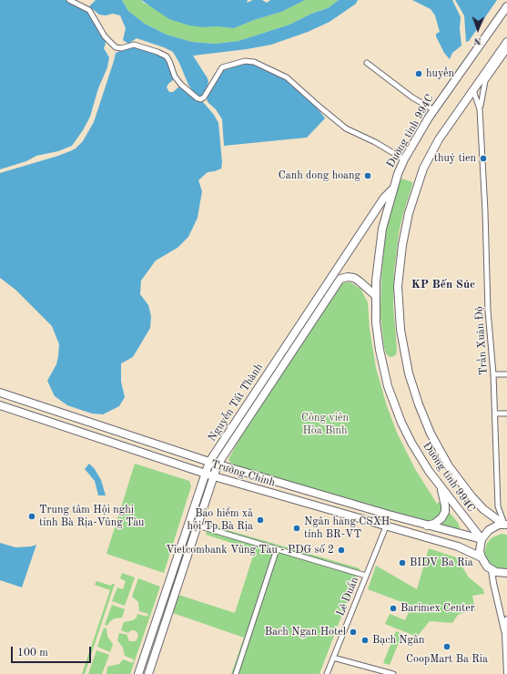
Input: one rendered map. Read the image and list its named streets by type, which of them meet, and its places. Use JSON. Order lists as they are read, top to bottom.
{
  "streets": {
    "main road": ["Đường tỉnh 994C", "Nguyễn Tất Thành", "Trường Chinh"],
    "street": ["Trần Xuân Độ", "Lê Duẩn"]
  },
  "crossings": [
    ["Đường tỉnh 994C", "Trần Xuân Độ"],
    ["Đường tỉnh 994C", "Nguyễn Tất Thành"],
    ["Đường tỉnh 994C", "Trường Chinh"],
    ["Nguyễn Tất Thành", "Trường Chinh"],
    ["Trường Chinh", "Lê Duẩn"]
  ],
  "districts": ["KP Bến Súc"],
  "parks": ["Công viên Hòa Bình"],
  "places": [
    "huyền",
    "thuỷ tien",
    "Canh dong hoang",
    "Trung tâm Hội nghị tỉnh Bà Rịa-Vũng Tàu",
    "Bảo hiểm xã hội Tp Bà Rịa",
    "Ngân hàng CSXH tỉnh BR-VT",
    "Vietcombank Vũng Tàu - PDG số 2",
    "BIDV Ba Ria",
    "Barimex Center",
    "Bach Ngan Hotel",
    "Bạch Ngân",
    "CoopMart Ba Ria"
  ],
  "scale_bar": "100 m",
  "north": "bottom"
}
